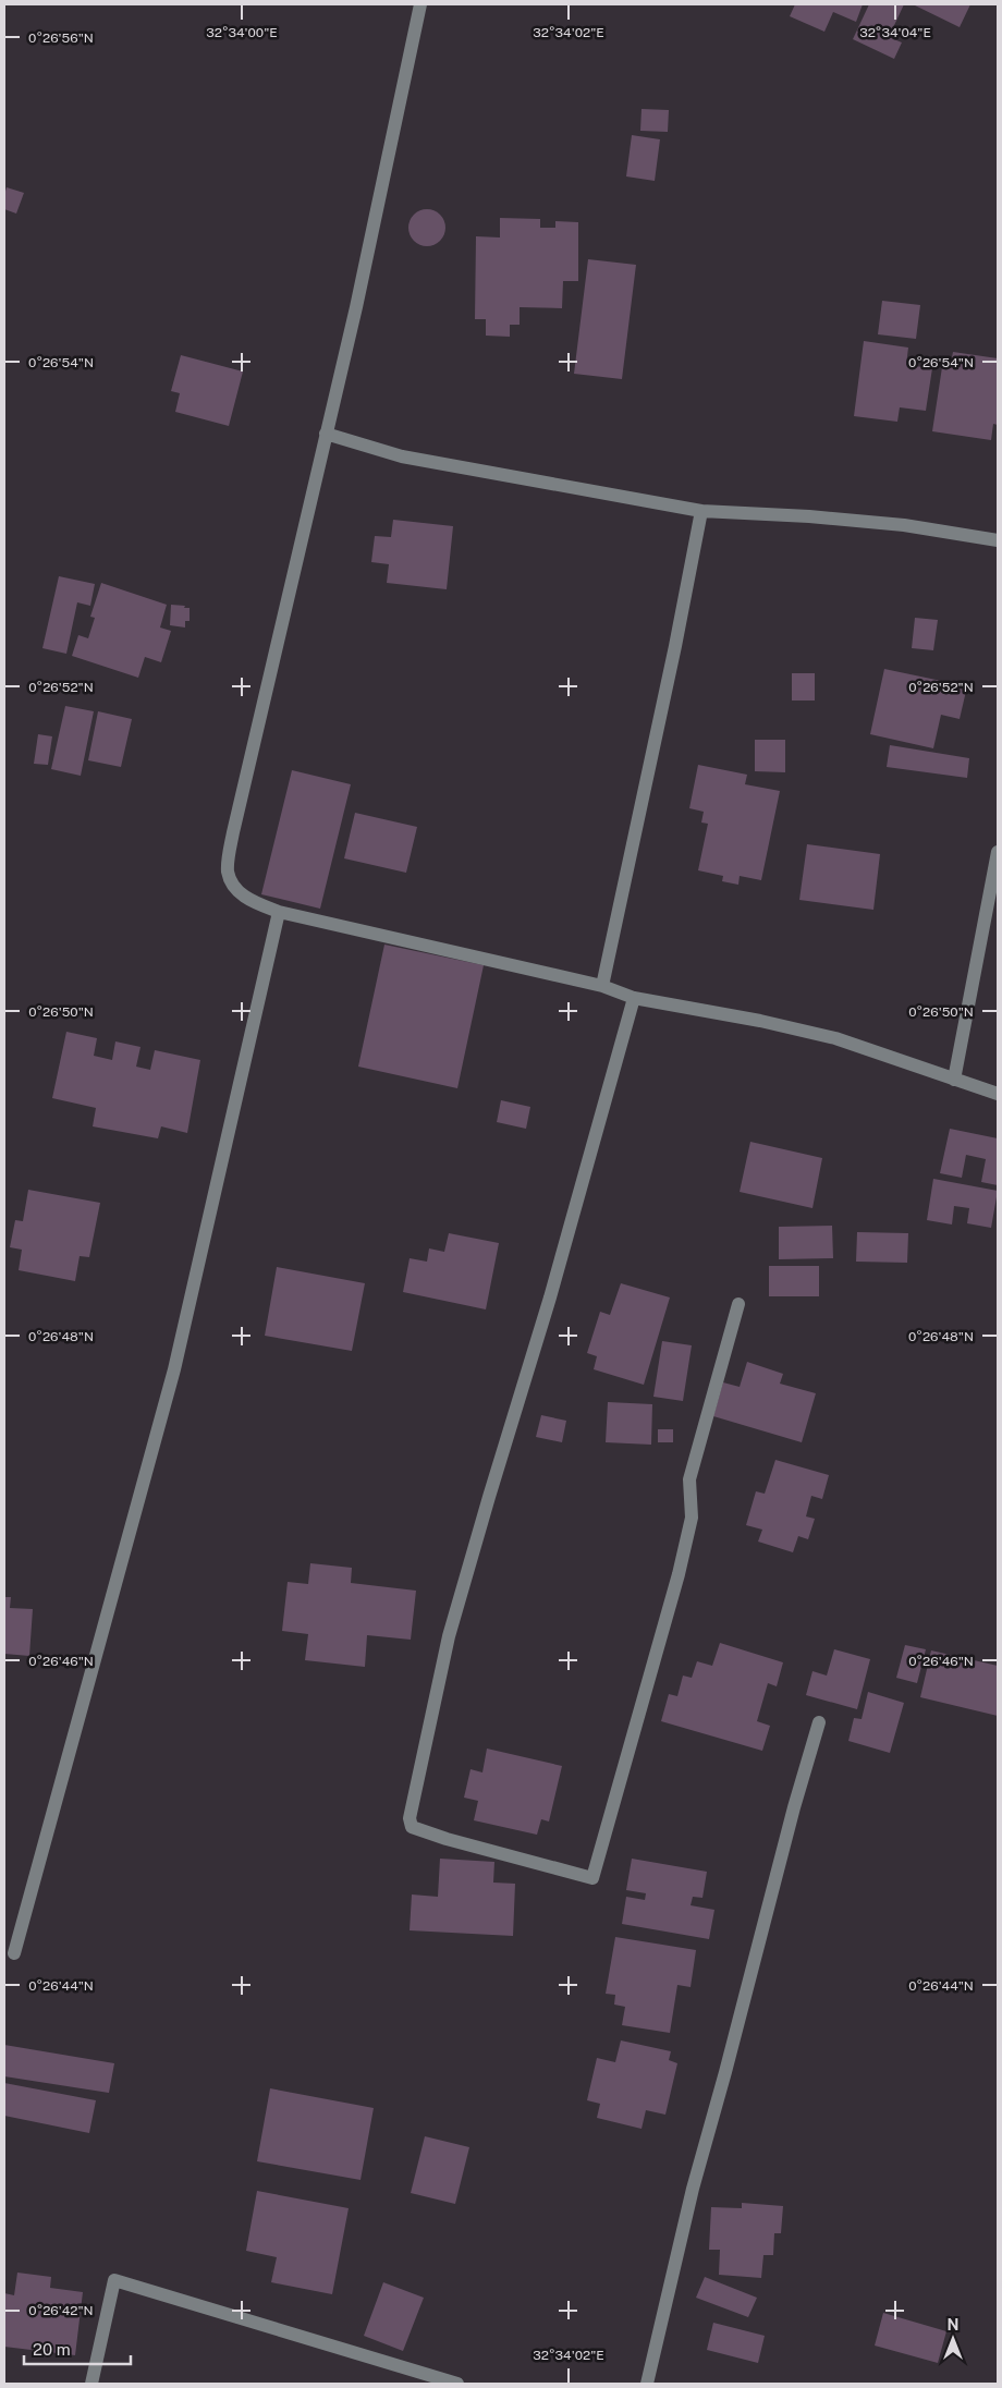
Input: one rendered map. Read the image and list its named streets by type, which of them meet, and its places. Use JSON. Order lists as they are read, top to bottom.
{
  "scale_bar": "20 m",
  "north": "top",
  "coordinates": [
    "32°34'00\"E",
    "32°34'02\"E",
    "32°34'04\"E",
    "0°26'56\"N",
    "0°26'54\"N",
    "0°26'52\"N",
    "0°26'50\"N",
    "0°26'48\"N",
    "0°26'46\"N",
    "0°26'44\"N",
    "0°26'42\"N"
  ]
}
